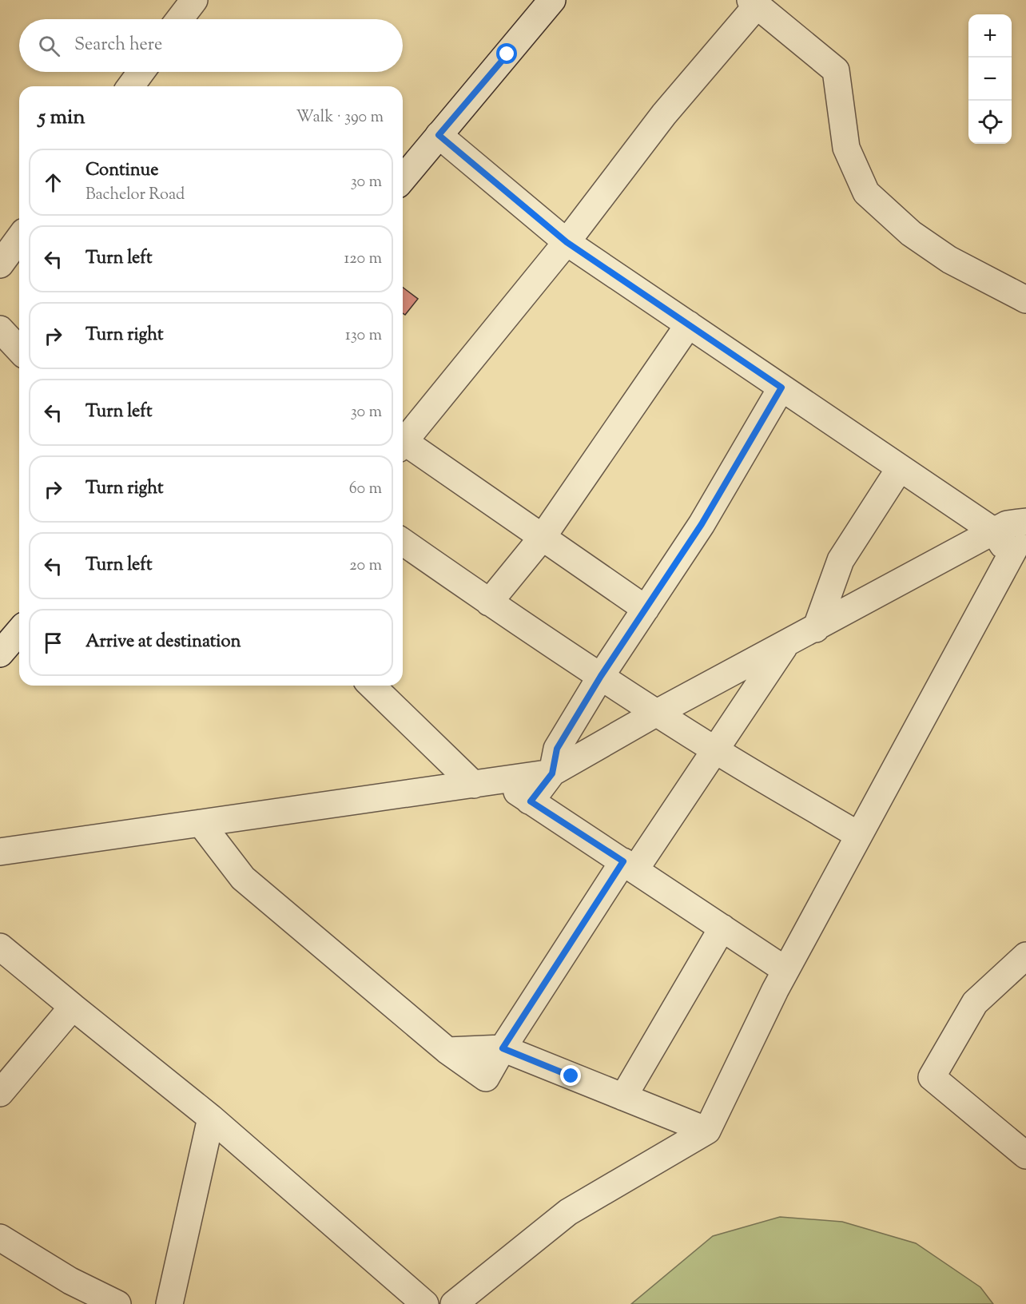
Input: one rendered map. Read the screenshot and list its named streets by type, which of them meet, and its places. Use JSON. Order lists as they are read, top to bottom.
{
  "page": {
    "map_buttons": ["+", "−"],
    "search": "Search here",
    "heading": ["5 min", "Walk · 390 m"],
    "list": [
      ["Continue", "Bachelor Road", "30 m"],
      ["Turn left", "120 m"],
      ["Turn right", "130 m"],
      ["Turn left", "30 m"],
      ["Turn right", "60 m"],
      ["Turn left", "20 m"],
      "Arrive at destination"
    ]
  }
}
